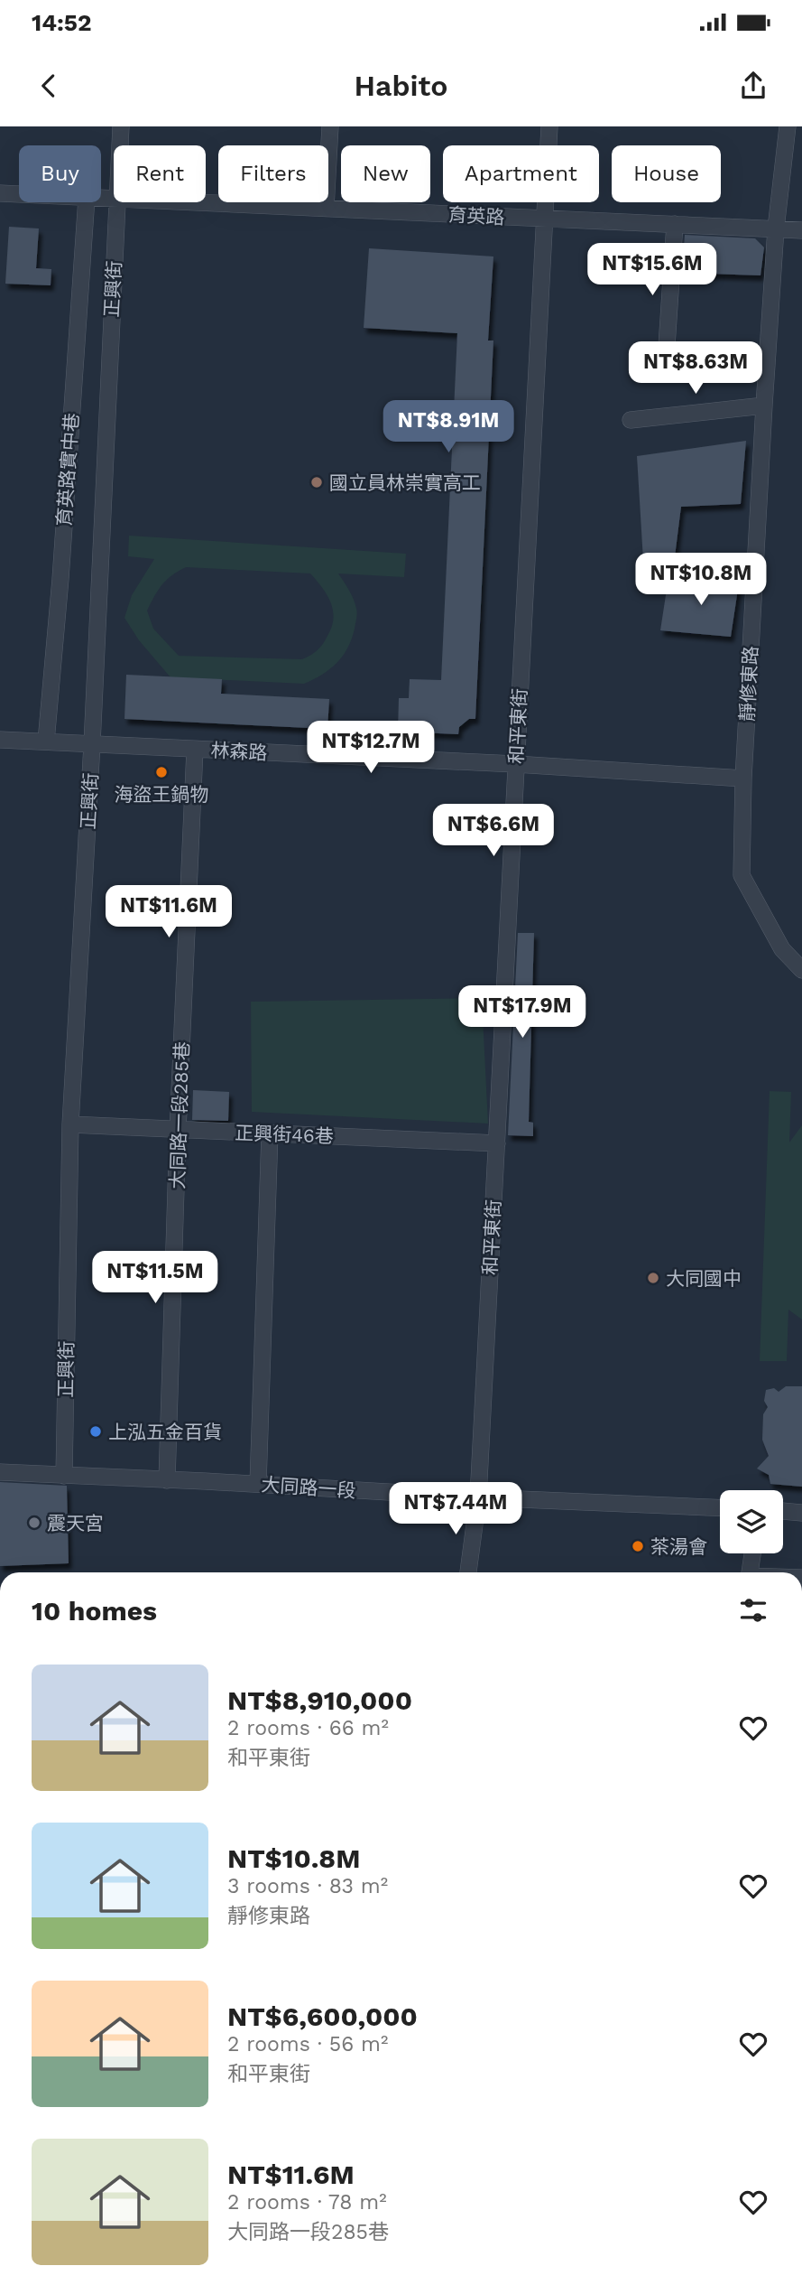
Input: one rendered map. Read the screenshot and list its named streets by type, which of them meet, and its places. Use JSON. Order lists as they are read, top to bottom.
{
  "streets": {
    "street": [
      "育英路",
      "正興街",
      "育英路實中巷",
      "靜修東路",
      "和平東街",
      "林森路",
      "大同路一段285巷",
      "正興街46巷",
      "大同路一段"
    ]
  },
  "crossings": [
    ["育英路", "靜修東路"],
    ["育英路", "和平東街"],
    ["正興街", "林森路"],
    ["正興街", "正興街46巷"],
    ["正興街", "大同路一段"],
    ["育英路實中巷", "林森路"],
    ["靜修東路", "林森路"],
    ["和平東街", "林森路"],
    ["和平東街", "正興街46巷"],
    ["和平東街", "大同路一段"],
    ["林森路", "大同路一段285巷"],
    ["大同路一段285巷", "正興街46巷"],
    ["大同路一段285巷", "大同路一段"]
  ],
  "places": [
    "國立員林崇實高工",
    "海盜王鍋物",
    "大同國中",
    "上泓五金百貨",
    "震天宮",
    "茶湯會"
  ],
  "page": {
    "status": "14:52",
    "header": "Habito",
    "chip": [
      "Buy",
      "Rent",
      "Filters",
      "New",
      "Apartment",
      "House"
    ],
    "price": [
      "NT$15.6M",
      "NT$8.63M",
      "NT$8.91M",
      "NT$10.8M",
      "NT$12.7M",
      "NT$6.6M",
      "NT$11.6M",
      "NT$17.9M",
      "NT$11.5M",
      "NT$7.44M"
    ],
    "heading": "10 homes",
    "list": [
      {
        "name": "NT$8,910,000",
        "note": "2 rooms · 66 m² · 和平東街"
      },
      {
        "name": "NT$10.8M",
        "note": "3 rooms · 83 m² · 靜修東路"
      },
      {
        "name": "NT$6,600,000",
        "note": "2 rooms · 56 m² · 和平東街"
      },
      {
        "name": "NT$11.6M",
        "note": "2 rooms · 78 m² · 大同路一段285巷"
      }
    ]
  }
}
